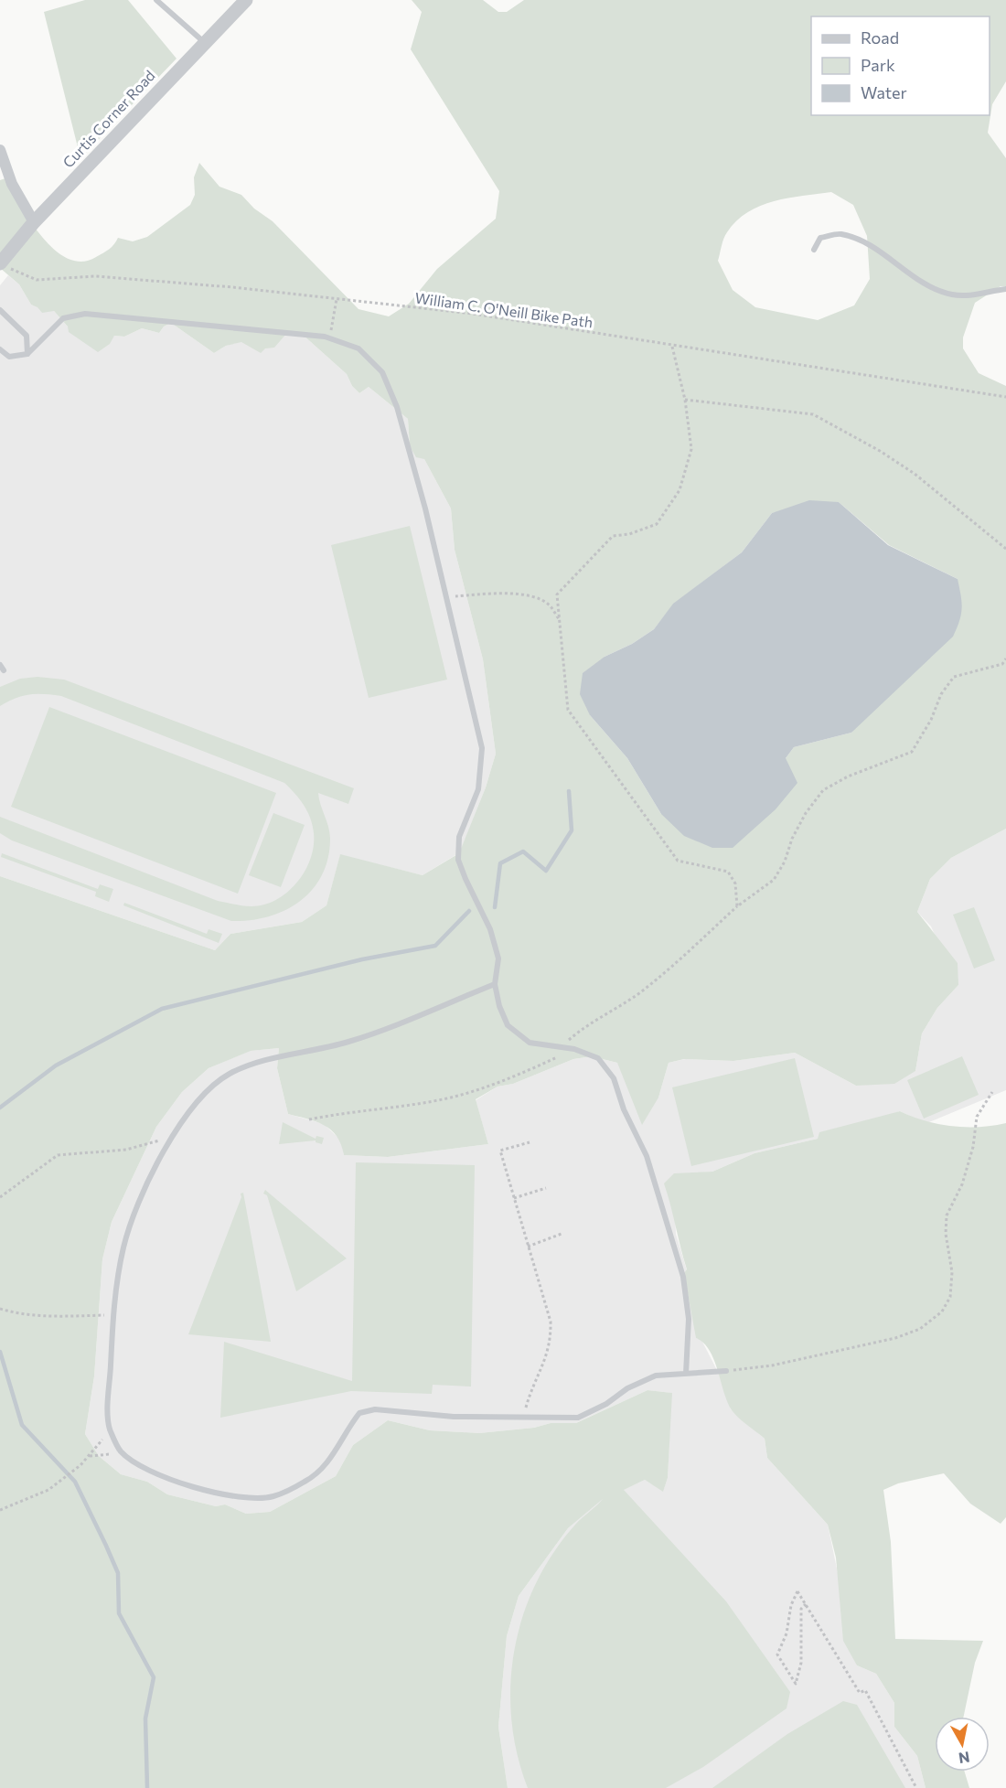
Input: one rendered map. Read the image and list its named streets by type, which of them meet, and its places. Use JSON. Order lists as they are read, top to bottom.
{
  "streets": {
    "street": ["Curtis Corner Road"],
    "path": ["William C. O'Neill Bike Path"]
  },
  "crossings": [
    ["Curtis Corner Road", "William C. O'Neill Bike Path"]
  ],
  "legend": ["Road", "Park", "Water"],
  "north": "bottom"
}
